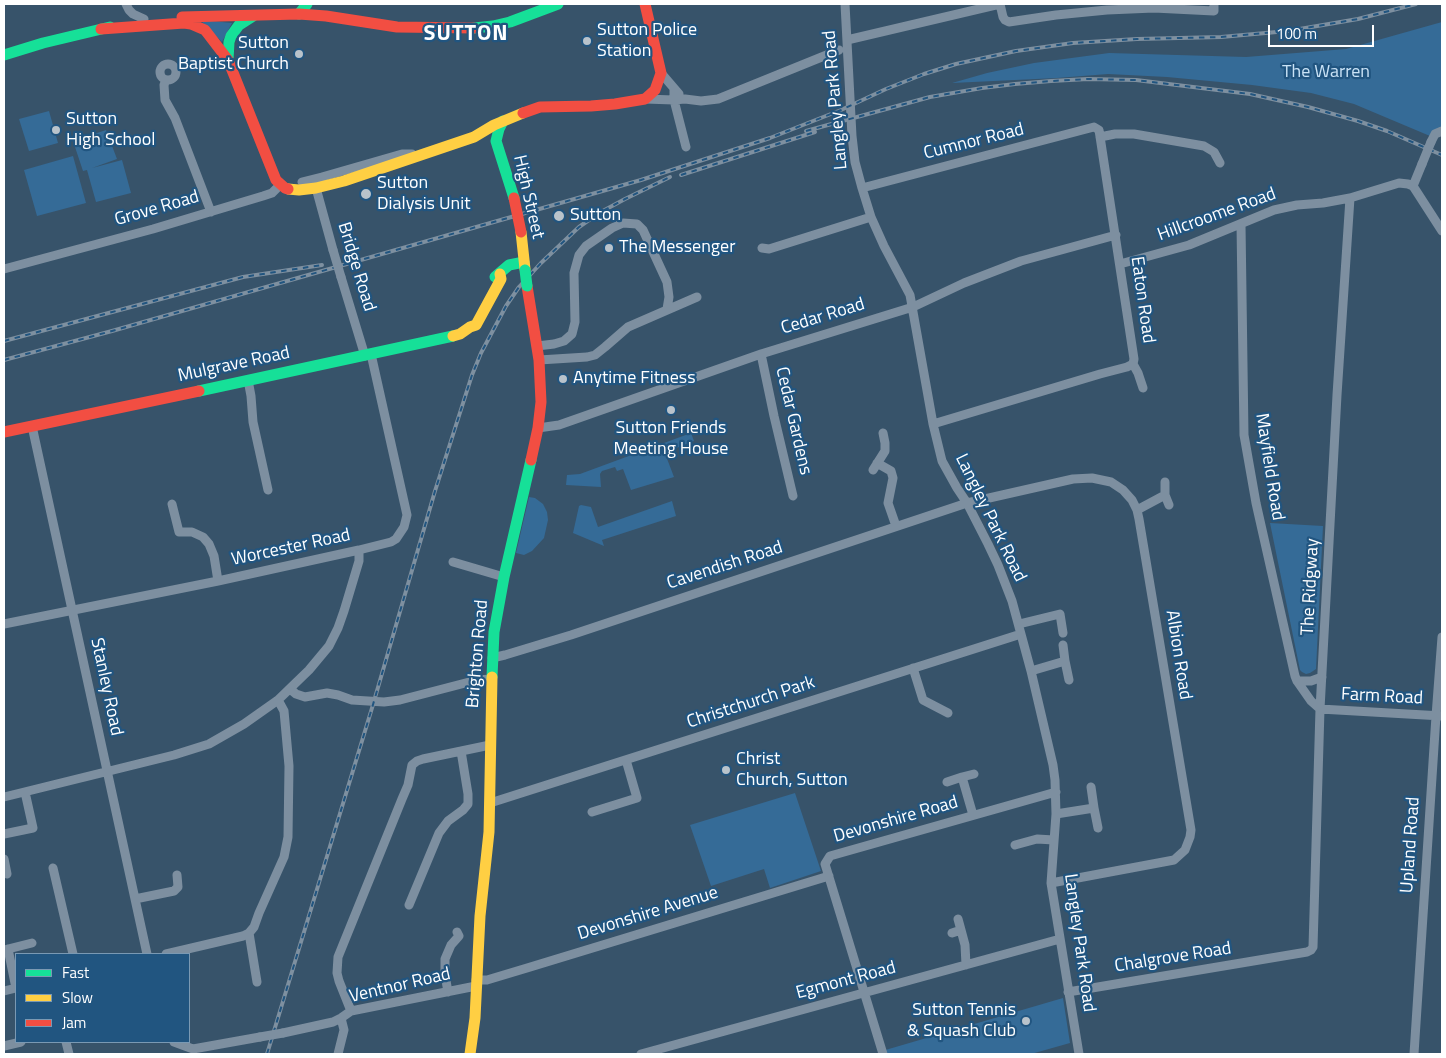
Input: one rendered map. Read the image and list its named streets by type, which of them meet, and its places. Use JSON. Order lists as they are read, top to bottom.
{
  "streets": {
    "main road": ["High Street", "Mulgrave Road", "Brighton Road"],
    "street": [
      "Langley Park Road",
      "Cumnor Road",
      "Grove Road",
      "Hillcroome Road",
      "Bridge Road",
      "Eaton Road",
      "Cedar Road",
      "Cedar Gardens",
      "Mayfield Road",
      "Worcester Road",
      "Cavendish Road",
      "The Ridgway",
      "Albion Road",
      "Stanley Road",
      "Farm Road",
      "Christchurch Park",
      "Devonshire Road",
      "Upland Road",
      "Devonshire Avenue",
      "Chalgrove Road",
      "Egmont Road",
      "Ventnor Road"
    ]
  },
  "crossings": [
    ["Langley Park Road", "Cumnor Road"],
    ["Langley Park Road", "Eaton Road"],
    ["Langley Park Road", "Cedar Road"],
    ["Langley Park Road", "Cavendish Road"],
    ["Langley Park Road", "Albion Road"],
    ["Langley Park Road", "Christchurch Park"],
    ["Langley Park Road", "Devonshire Road"],
    ["Langley Park Road", "Chalgrove Road"],
    ["Langley Park Road", "Egmont Road"],
    ["Cumnor Road", "Eaton Road"],
    ["High Street", "Mulgrave Road"],
    ["High Street", "Brighton Road"],
    ["Hillcroome Road", "Eaton Road"],
    ["Hillcroome Road", "Mayfield Road"],
    ["Hillcroome Road", "The Ridgway"],
    ["Bridge Road", "Mulgrave Road"],
    ["Bridge Road", "Worcester Road"],
    ["Eaton Road", "Cedar Road"],
    ["Cedar Road", "Cedar Gardens"],
    ["Cedar Road", "Brighton Road"],
    ["Mulgrave Road", "Worcester Road"],
    ["Mulgrave Road", "Brighton Road"],
    ["Mulgrave Road", "Stanley Road"],
    ["Mayfield Road", "The Ridgway"],
    ["Mayfield Road", "Farm Road"],
    ["Worcester Road", "Stanley Road"],
    ["Cavendish Road", "Brighton Road"],
    ["Cavendish Road", "Albion Road"],
    ["The Ridgway", "Farm Road"],
    ["The Ridgway", "Chalgrove Road"],
    ["Brighton Road", "Christchurch Park"],
    ["Brighton Road", "Devonshire Avenue"],
    ["Brighton Road", "Ventnor Road"],
    ["Farm Road", "Upland Road"],
    ["Devonshire Road", "Devonshire Avenue"],
    ["Devonshire Avenue", "Ventnor Road"]
  ],
  "districts": ["SUTTON"],
  "parks": ["The Warren"],
  "places": [
    "Sutton Police Station",
    "Sutton Baptist Church",
    "Sutton High School",
    "Sutton Dialysis Unit",
    "Sutton",
    "The Messenger",
    "Anytime Fitness",
    "Sutton Friends Meeting House",
    "Christ Church, Sutton",
    "Sutton Tennis & Squash Club"
  ],
  "legend": ["Fast", "Slow", "Jam"],
  "scale_bar": "100 m"
}
